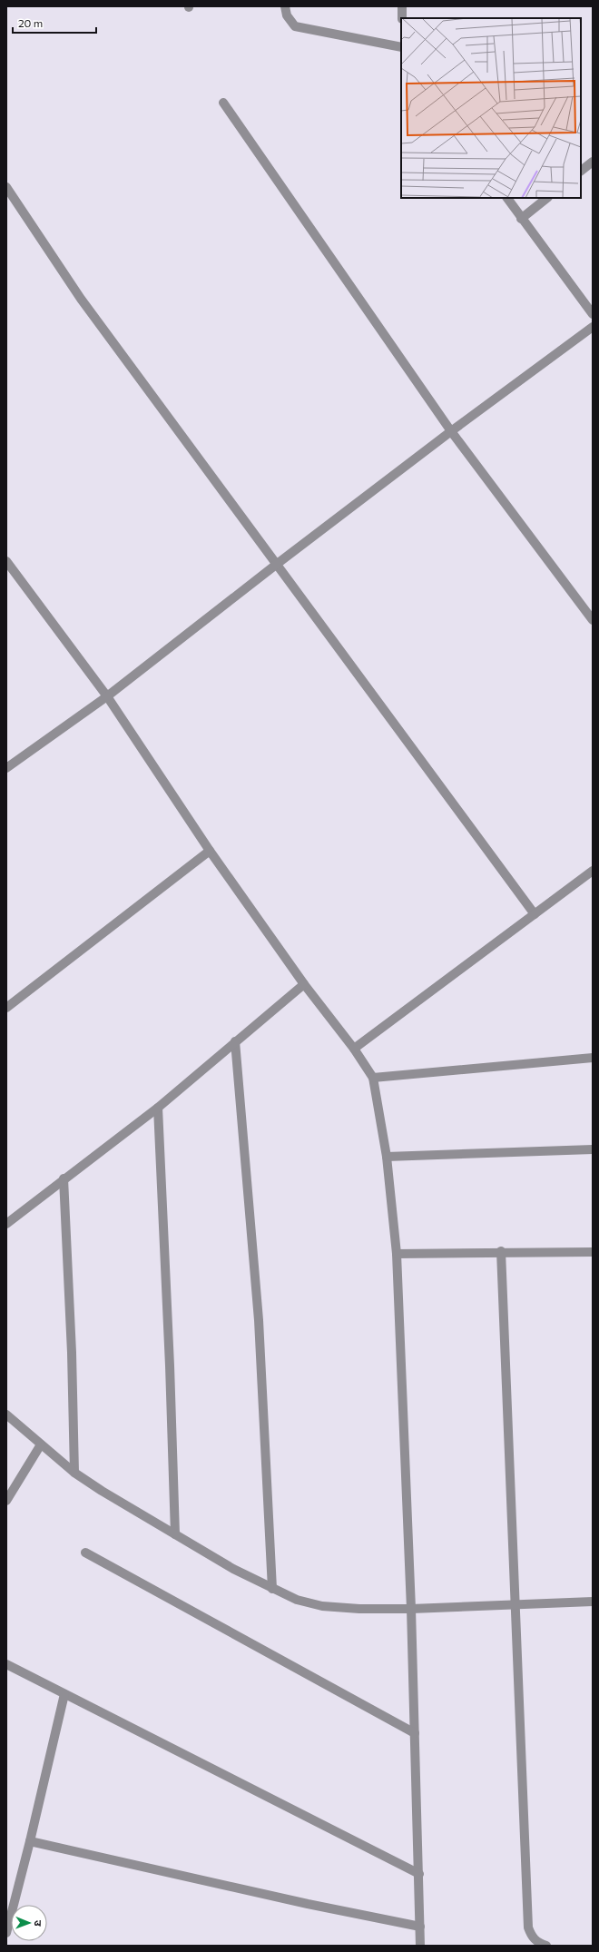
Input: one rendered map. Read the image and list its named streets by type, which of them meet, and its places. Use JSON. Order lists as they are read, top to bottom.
{
  "scale_bar": "20 m",
  "north": "right"
}
